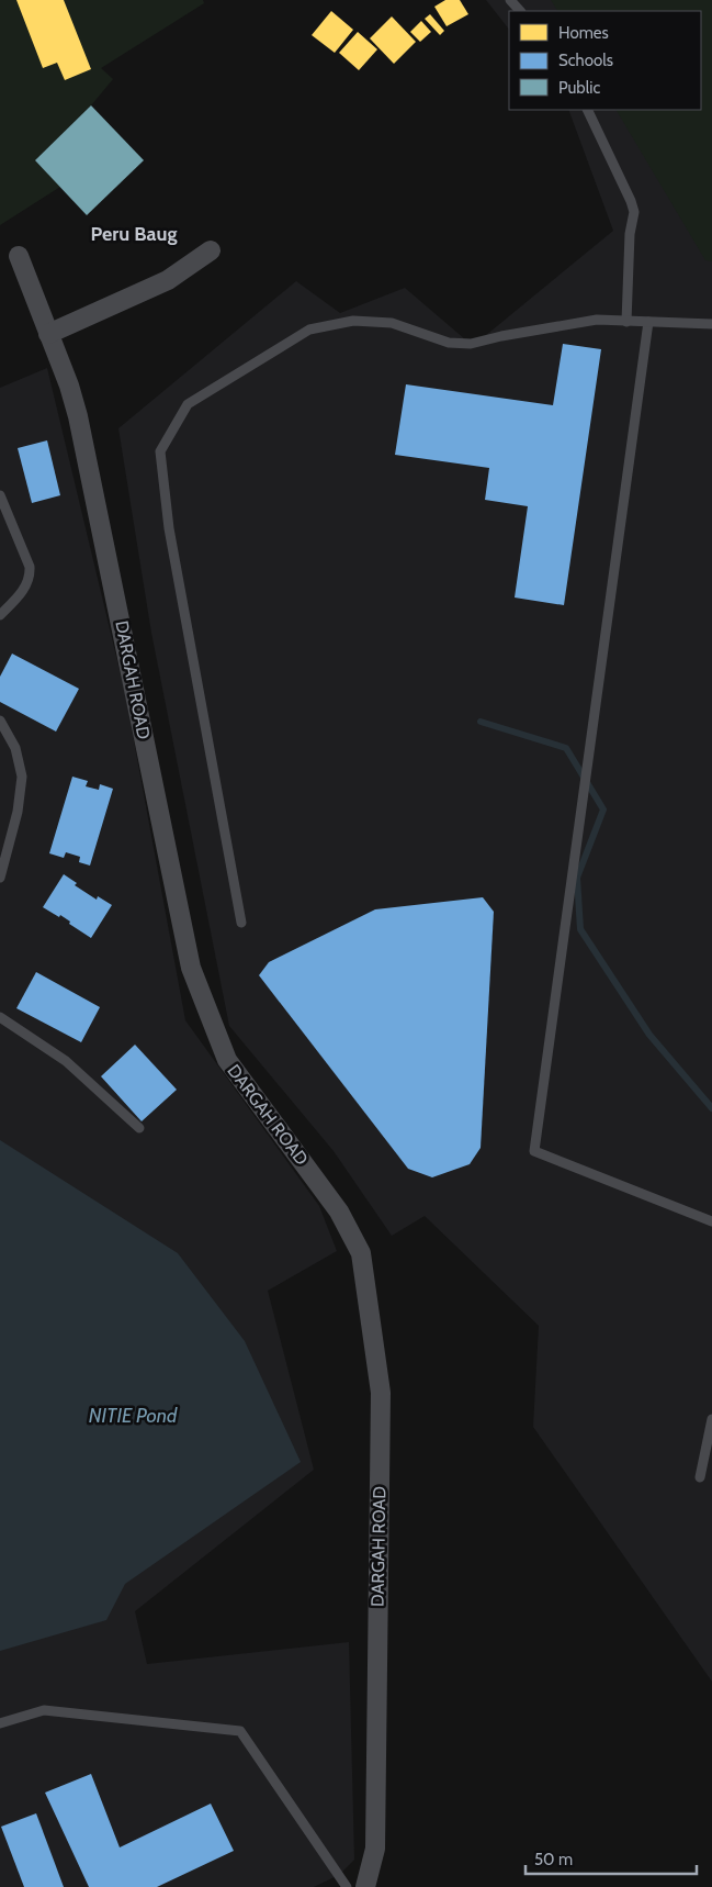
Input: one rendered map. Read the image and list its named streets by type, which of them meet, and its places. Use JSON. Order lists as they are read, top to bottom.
{
  "streets": {
    "street": ["DARGAH ROAD"]
  },
  "districts": ["Peru Baug"],
  "water": ["NITIE Pond"],
  "legend": ["Homes", "Schools", "Public"],
  "scale_bar": "50 m"
}
